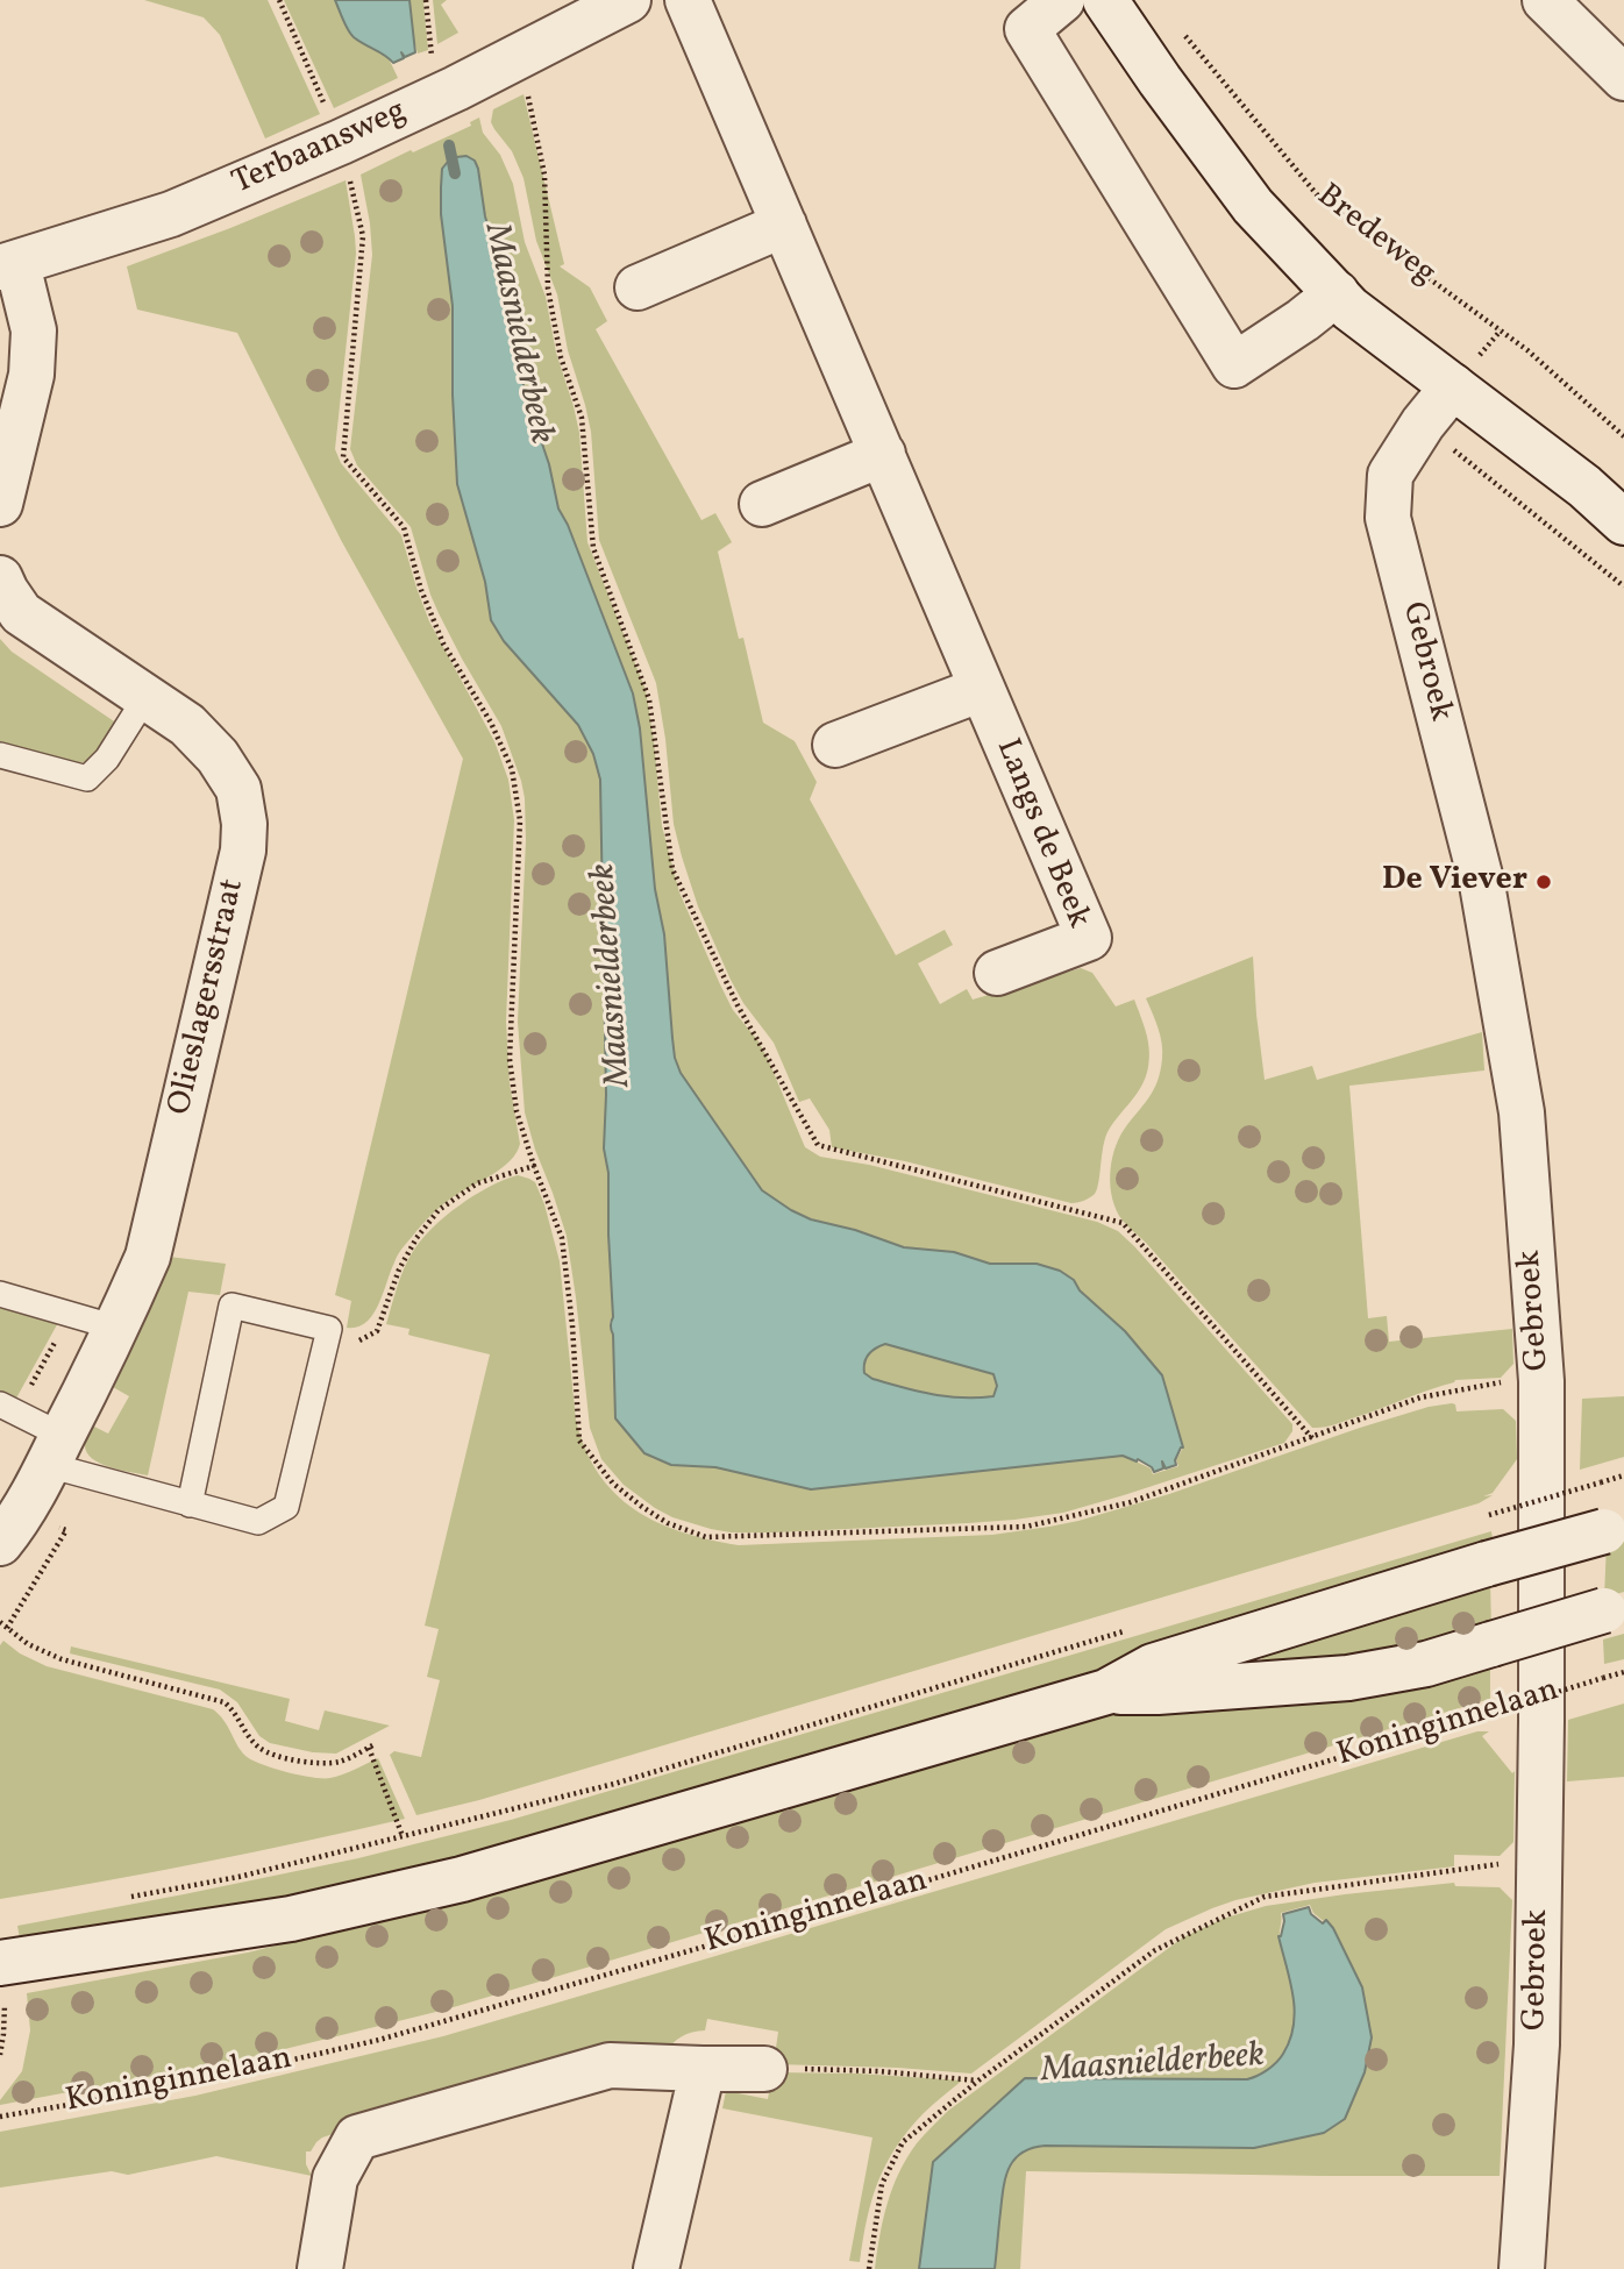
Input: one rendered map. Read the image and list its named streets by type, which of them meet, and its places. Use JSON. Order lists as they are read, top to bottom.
{
  "streets": {
    "street": [
      "Terbaansweg",
      "Bredeweg",
      "Gebroek",
      "Langs de Beek",
      "Olieslagersstraat",
      "Koninginnelaan"
    ]
  },
  "crossings": [
    ["Bredeweg", "Gebroek"]
  ],
  "water": ["Maasnielderbeek"],
  "places": ["De Viever"]
}
